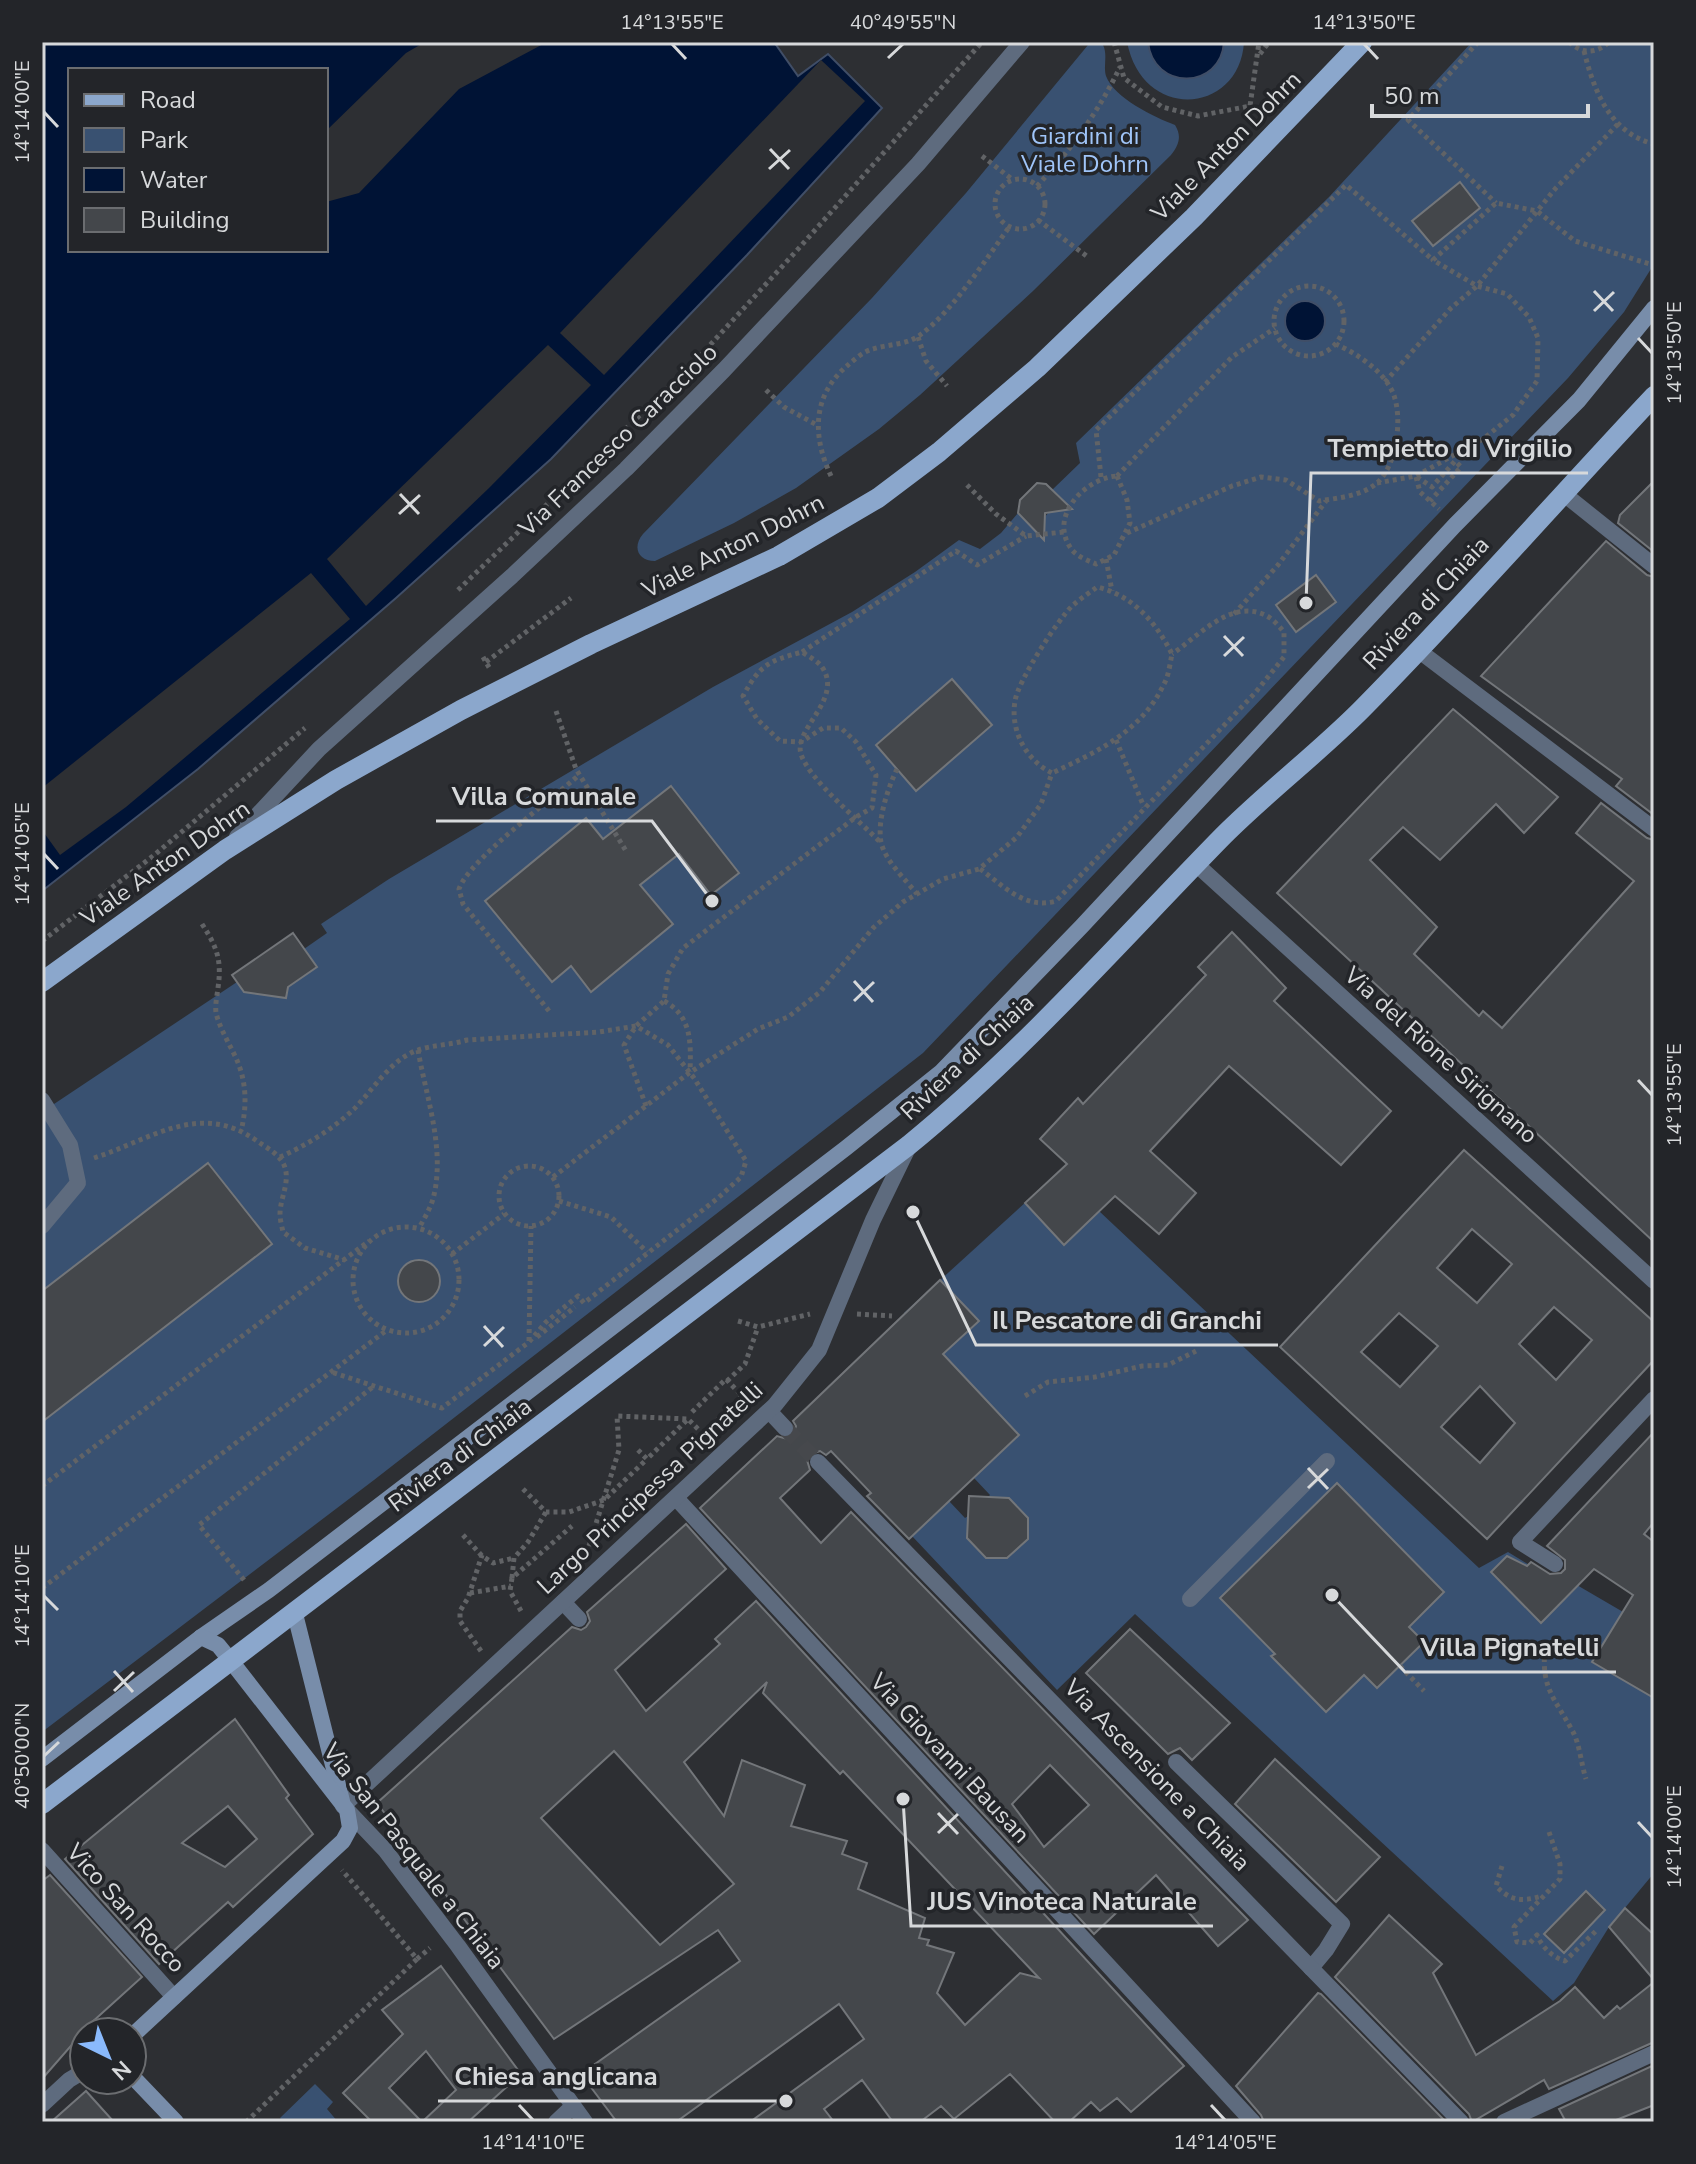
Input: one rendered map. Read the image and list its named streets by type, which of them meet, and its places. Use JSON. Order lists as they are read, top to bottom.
{
  "streets": {
    "main road": ["Viale Anton Dohrn", "Riviera di Chiaia"],
    "street": [
      "Via Francesco Caracciolo",
      "Via del Rione Sirignano",
      "Largo Principessa Pignatelli",
      "Via Giovanni Bausan",
      "Via Ascensione a Chiaia",
      "Via San Pasquale a Chiaia",
      "Vico San Rocco"
    ]
  },
  "crossings": [
    ["Viale Anton Dohrn", "Via Francesco Caracciolo"],
    ["Riviera di Chiaia", "Via del Rione Sirignano"],
    ["Riviera di Chiaia", "Largo Principessa Pignatelli"],
    ["Riviera di Chiaia", "Via San Pasquale a Chiaia"],
    ["Largo Principessa Pignatelli", "Via Giovanni Bausan"],
    ["Largo Principessa Pignatelli", "Via San Pasquale a Chiaia"]
  ],
  "parks": ["Giardini di Viale Dohrn"],
  "places": [
    "Tempietto di Virgilio",
    "Villa Comunale",
    "Il Pescatore di Granchi",
    "Villa Pignatelli",
    "JUS Vinoteca Naturale",
    "Chiesa anglicana"
  ],
  "legend": [
    "Road",
    "Park",
    "Water",
    "Building"
  ],
  "scale_bar": "50 m",
  "north": "bottom right",
  "coordinates": [
    "14°13'55\"E",
    "40°49'55\"N",
    "14°13'50\"E",
    "14°14'00\"E",
    "14°14'05\"E",
    "14°14'10\"E",
    "40°50'00\"N"
  ]
}
